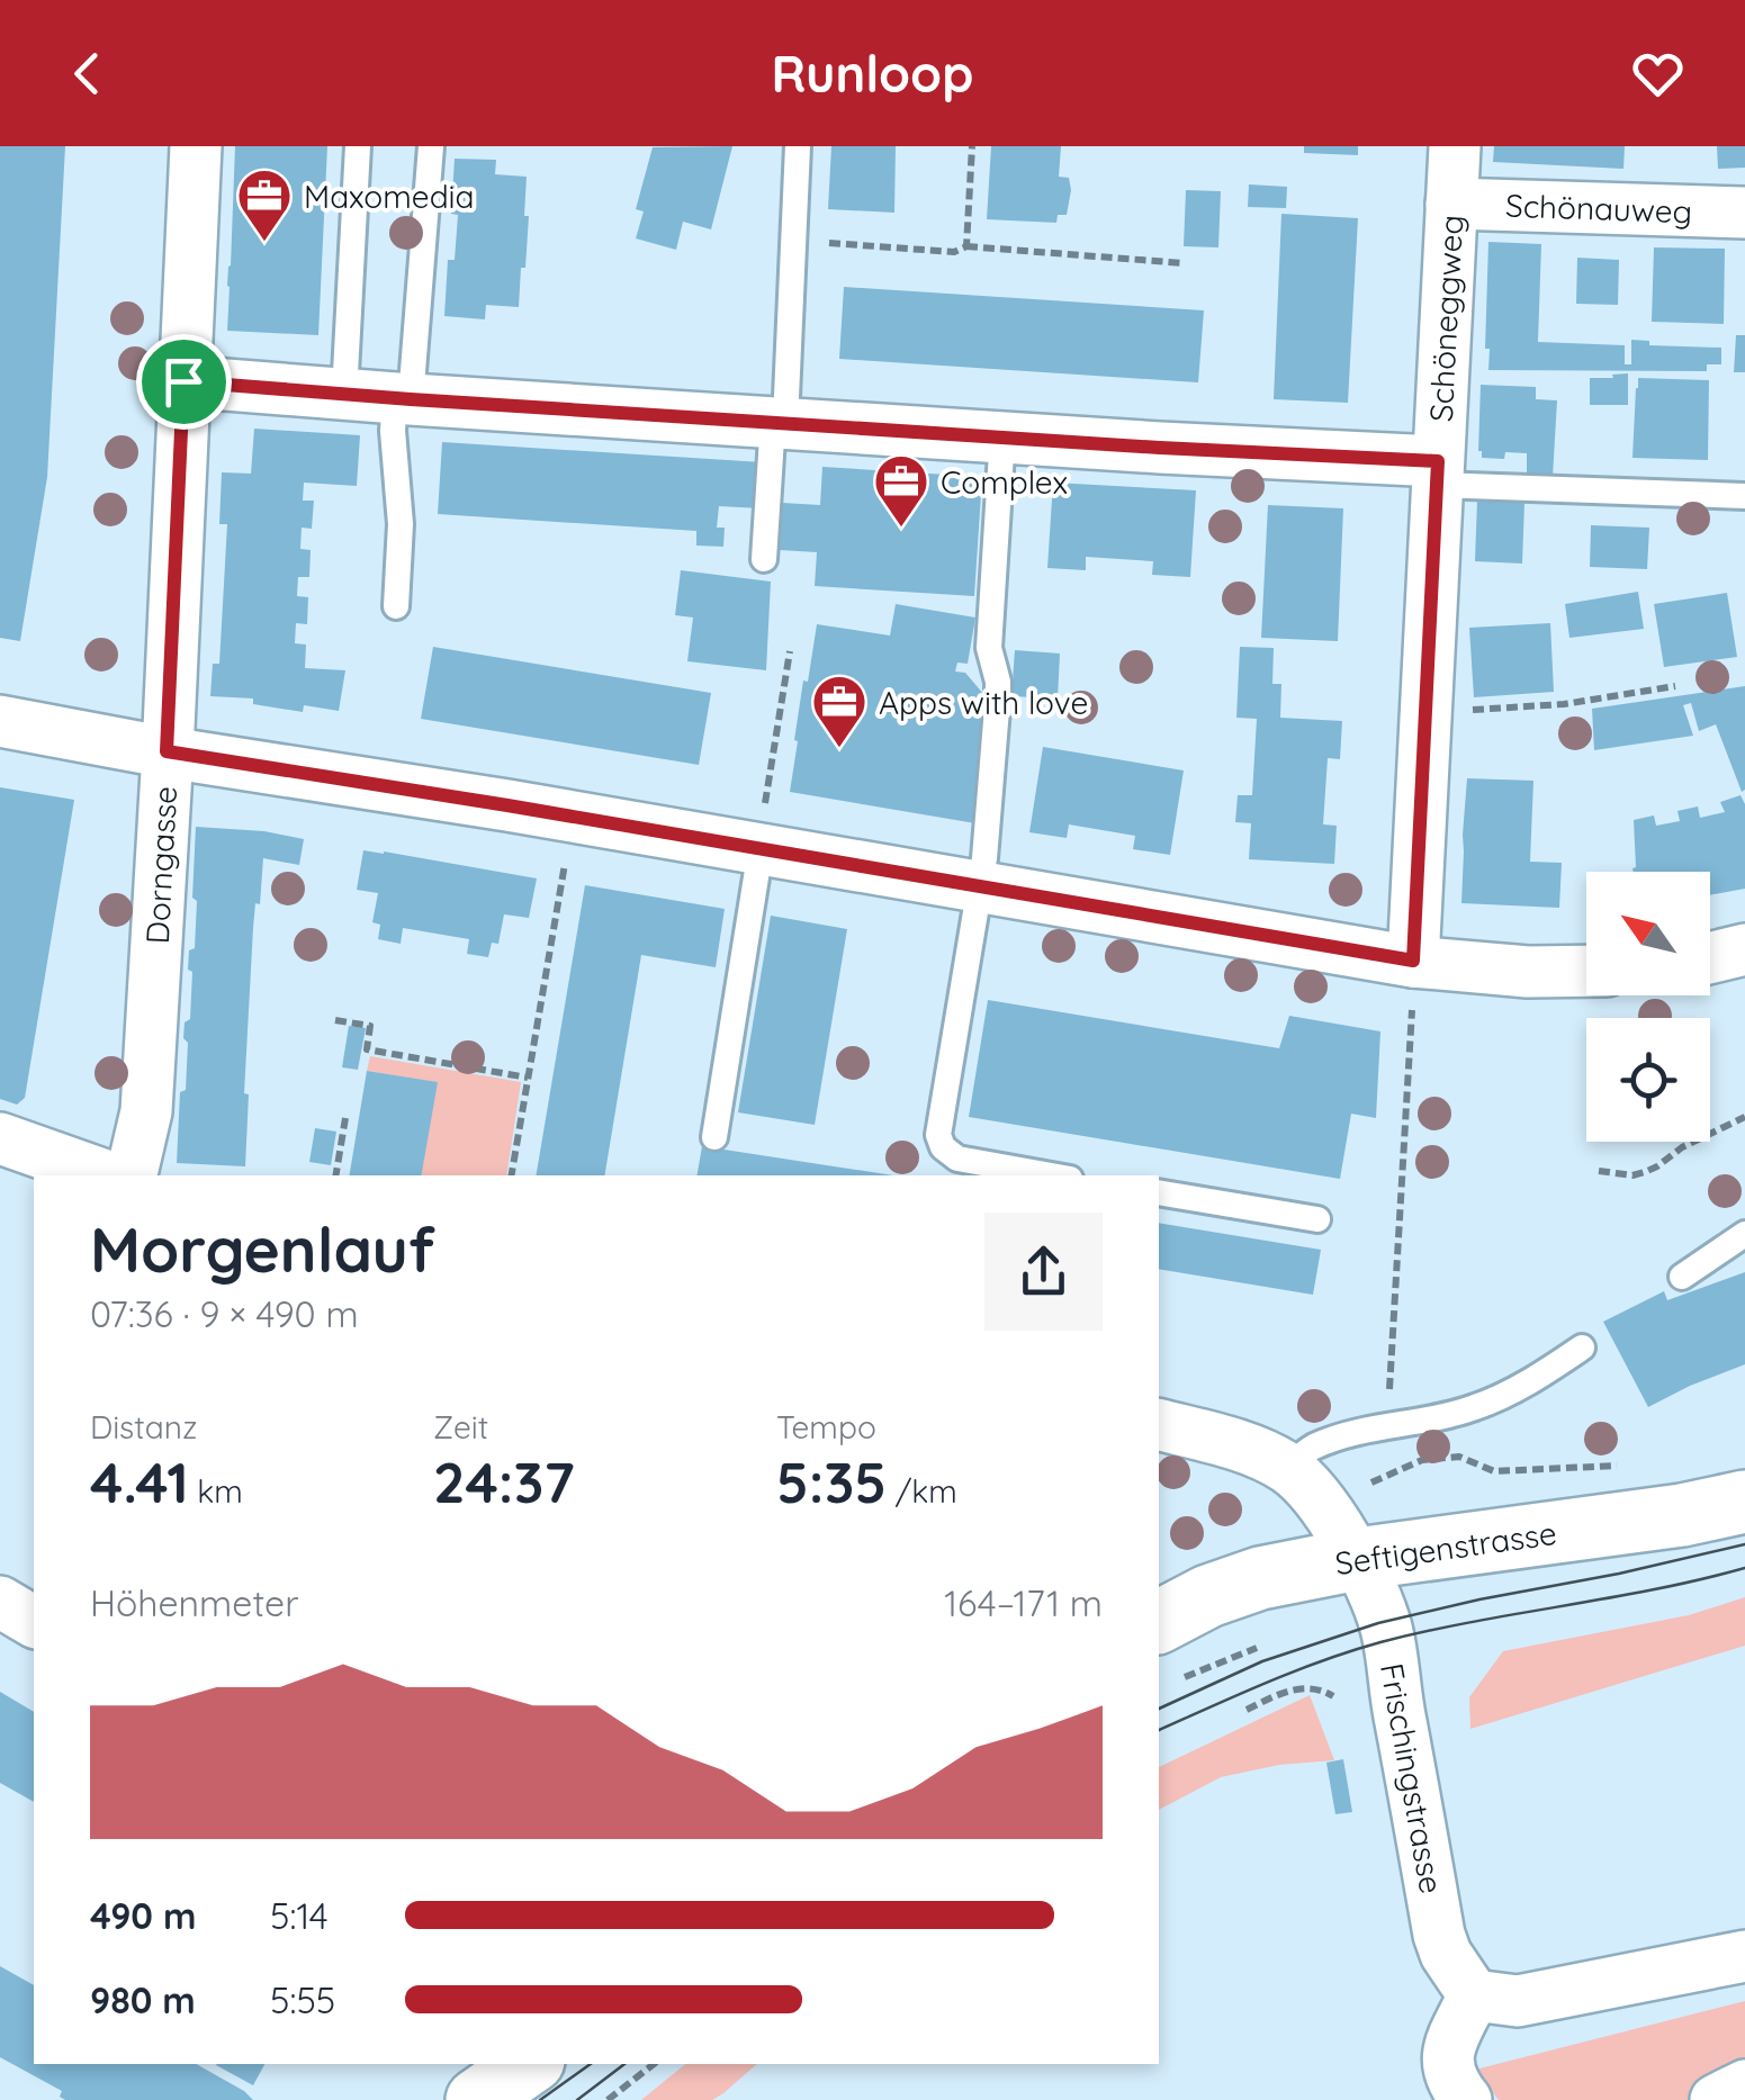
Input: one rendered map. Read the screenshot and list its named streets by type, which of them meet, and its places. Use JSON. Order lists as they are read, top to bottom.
{
  "streets": {
    "main road": ["Seftigenstrasse"],
    "street": [
      "Schönauweg",
      "Schöneggweg",
      "Dorngasse",
      "Frischingstrasse"
    ]
  },
  "crossings": [
    ["Schönauweg", "Schöneggweg"],
    ["Seftigenstrasse", "Frischingstrasse"]
  ],
  "places": {
    "office": ["Maxomedia", "Complex", "Apps with love"]
  },
  "north": "top left",
  "page": {
    "header": "Runloop",
    "heading": ["Morgenlauf", "07:36 · 9 × 490 m"],
    "stats": [
      ["Distanz", "4.41 km"],
      ["Zeit", "24:37"],
      ["Tempo", "5:35 /km"]
    ],
    "chart": ["Höhenmeter", "164–171 m"],
    "list": [
      {
        "name": "490 m",
        "note": "5:14"
      },
      {
        "name": "980 m",
        "note": "5:55"
      }
    ]
  }
}
